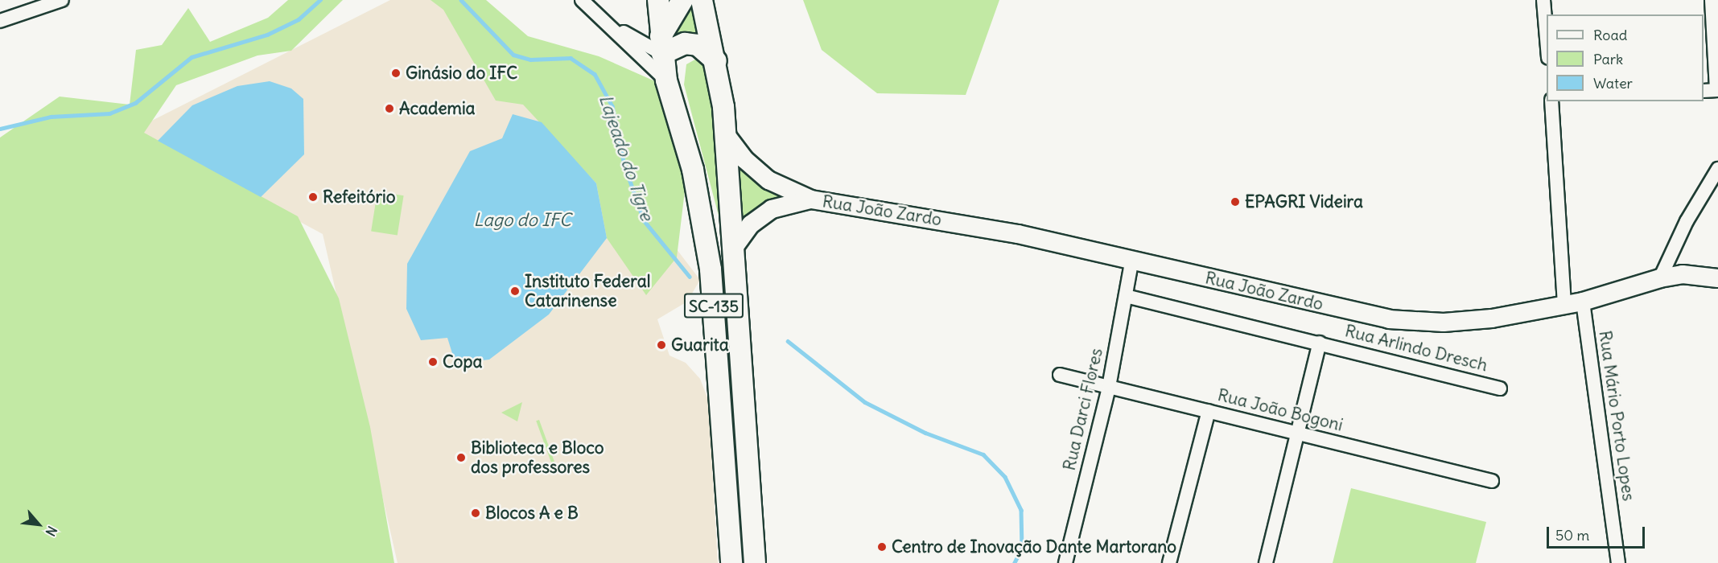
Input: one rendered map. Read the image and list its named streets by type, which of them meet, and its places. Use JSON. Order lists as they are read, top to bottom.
{
  "streets": {
    "main road": ["Rua João Zardo", "SC-135"],
    "street": [
      "Rua Arlindo Dresch",
      "Rua Darci Flores",
      "Rua João Bogoni",
      "Rua Mário Porto Lopes"
    ]
  },
  "crossings": [
    ["Rua João Zardo", "SC-135"],
    ["Rua João Zardo", "Rua Darci Flores"],
    ["Rua João Zardo", "Rua Mário Porto Lopes"],
    ["Rua Arlindo Dresch", "Rua Darci Flores"],
    ["Rua Darci Flores", "Rua João Bogoni"]
  ],
  "water": ["Lajeado do Tigre", "Lago do IFC"],
  "places": [
    "Ginásio do IFC",
    "Academia",
    "Refeitório",
    "EPAGRI Videira",
    "Instituto Federal Catarinense",
    "Guarita",
    "Copa",
    "Biblioteca e Bloco dos professores",
    "Blocos A e B",
    "Centro de Inovação Dante Martorano"
  ],
  "legend": ["Road", "Park", "Water"],
  "scale_bar": "50 m",
  "north": "bottom right"
}
